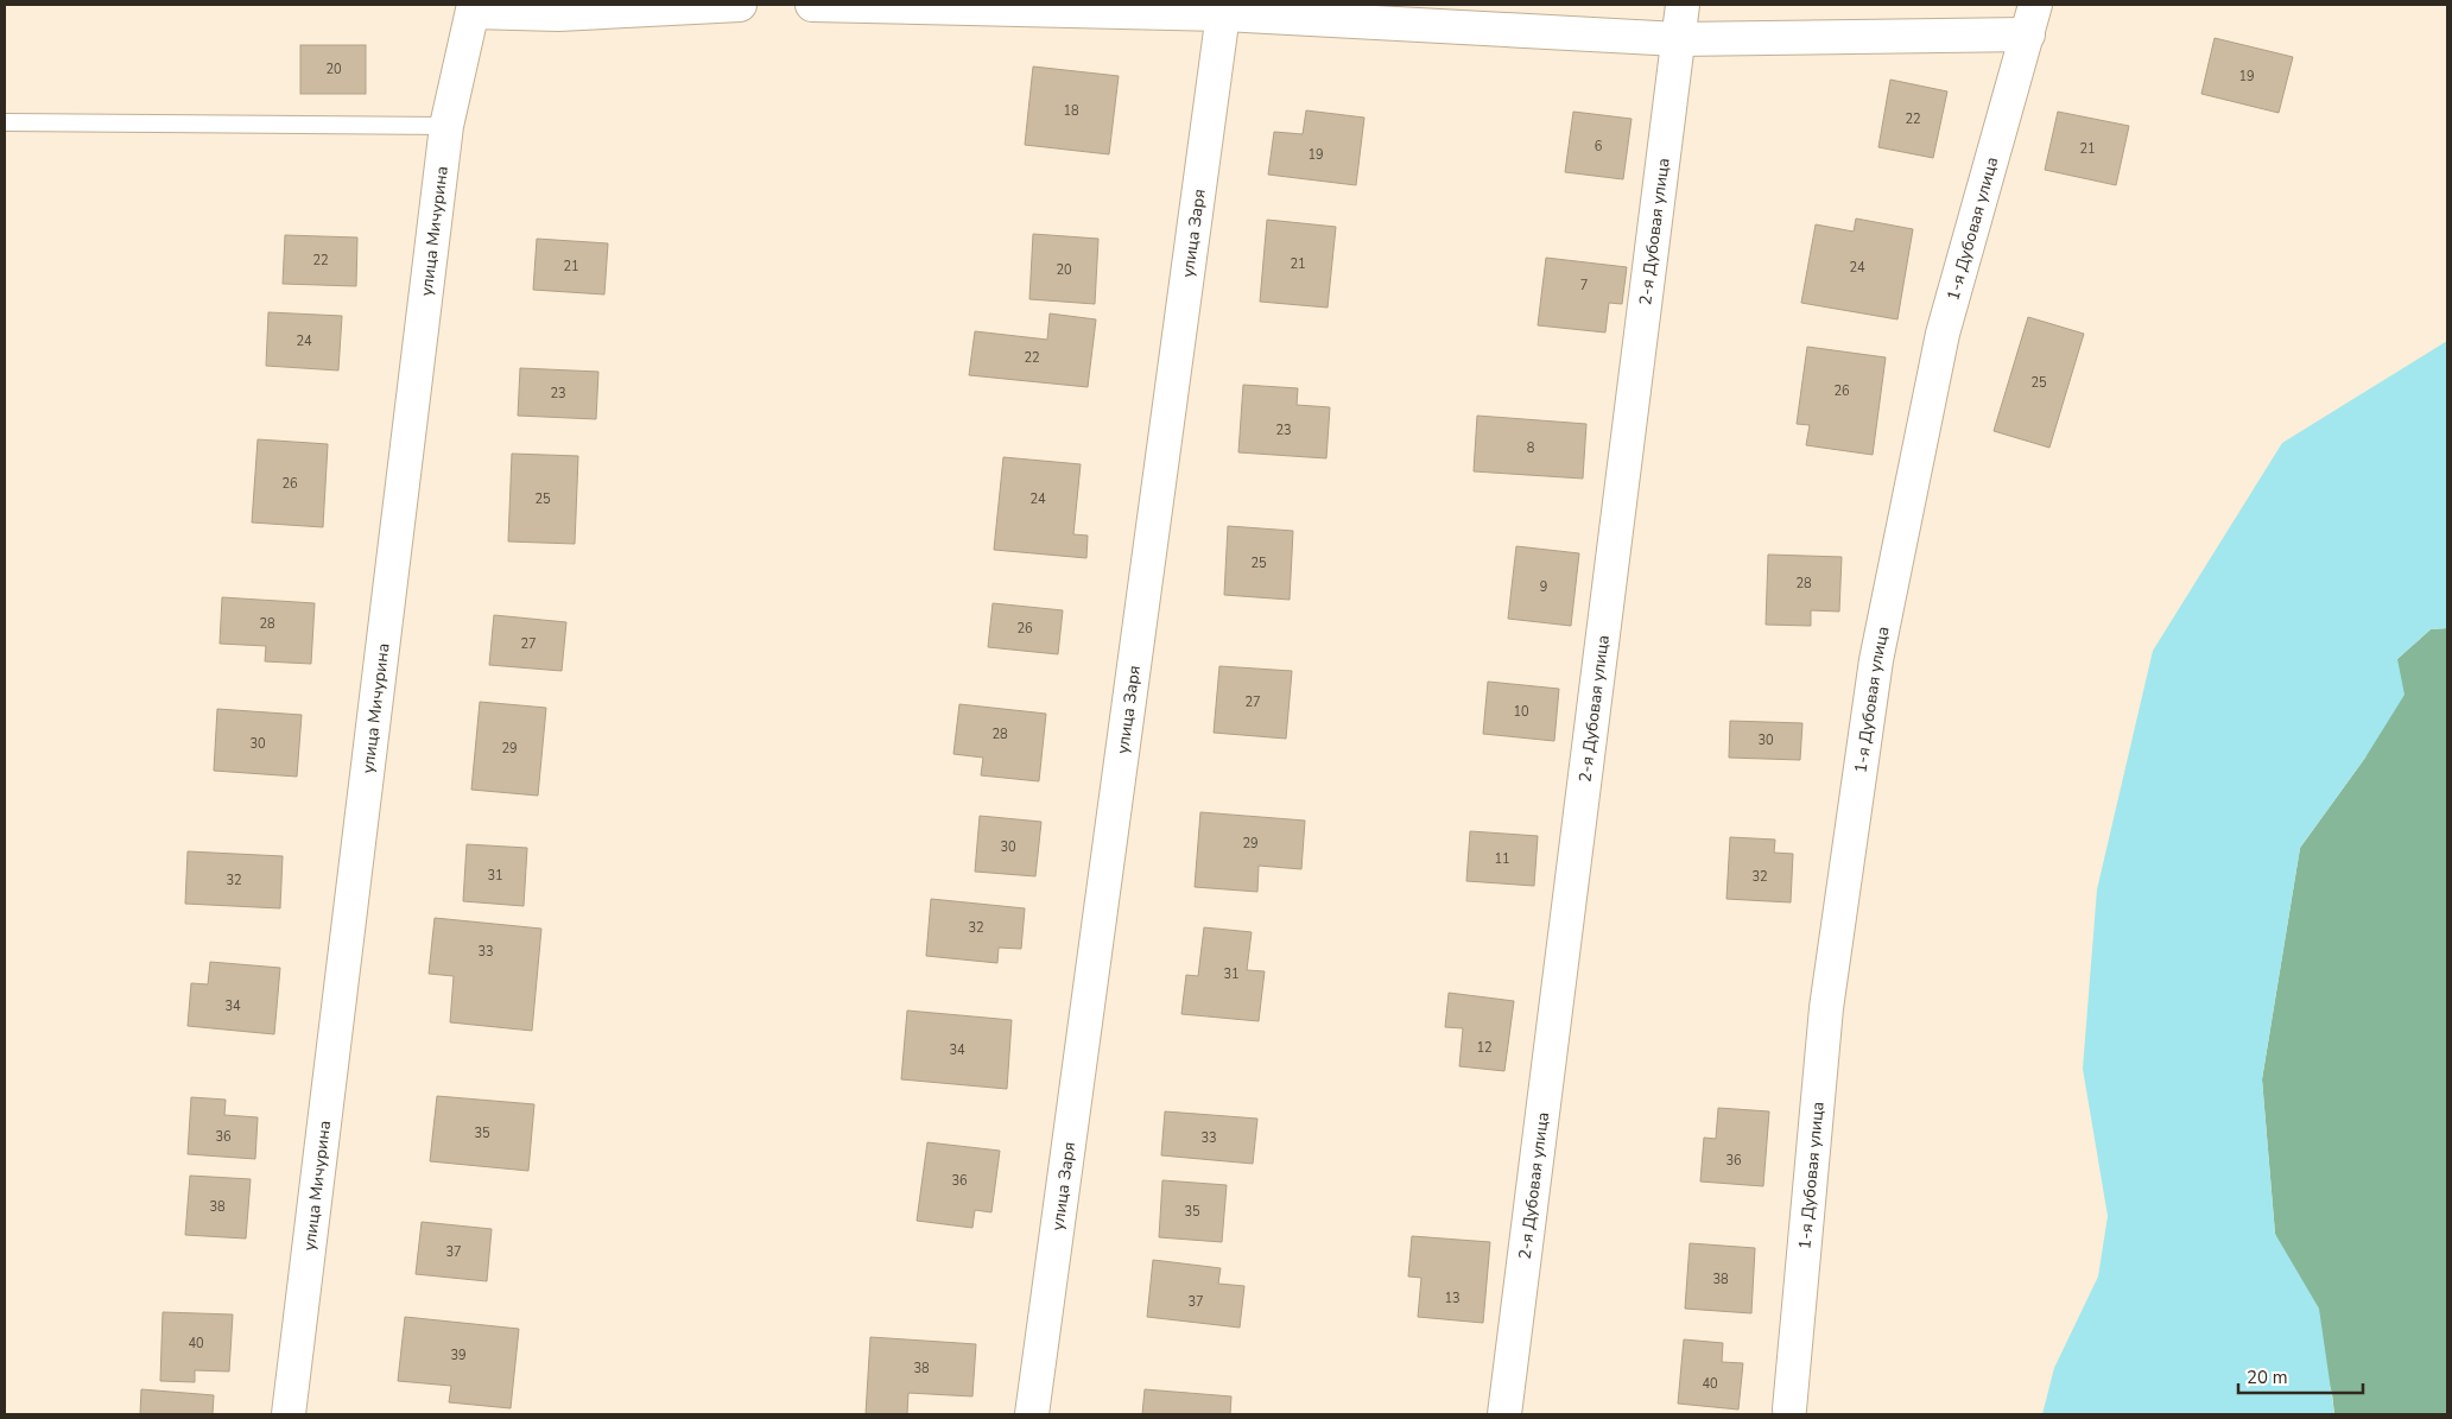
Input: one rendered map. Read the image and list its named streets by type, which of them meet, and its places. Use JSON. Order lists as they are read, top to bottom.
{
  "streets": {
    "street": [
      "1-я Дубовая улица",
      "улица Мичурина",
      "улица Заря",
      "2-я Дубовая улица"
    ]
  },
  "house_numbers": [
    "20",
    "19",
    "18",
    "22",
    "6",
    "21",
    "19",
    "22",
    "21",
    "21",
    "24",
    "20",
    "7",
    "24",
    "22",
    "25",
    "26",
    "23",
    "23",
    "8",
    "26",
    "25",
    "24",
    "25",
    "28",
    "9",
    "28",
    "26",
    "27",
    "27",
    "10",
    "28",
    "30",
    "30",
    "29",
    "29",
    "30",
    "11",
    "31",
    "32",
    "32",
    "32",
    "33",
    "31",
    "34",
    "12",
    "34",
    "35",
    "36",
    "33",
    "36",
    "36",
    "38",
    "35",
    "37",
    "38",
    "13",
    "37",
    "40",
    "39",
    "38",
    "40"
  ],
  "scale_bar": "20 m"
}
